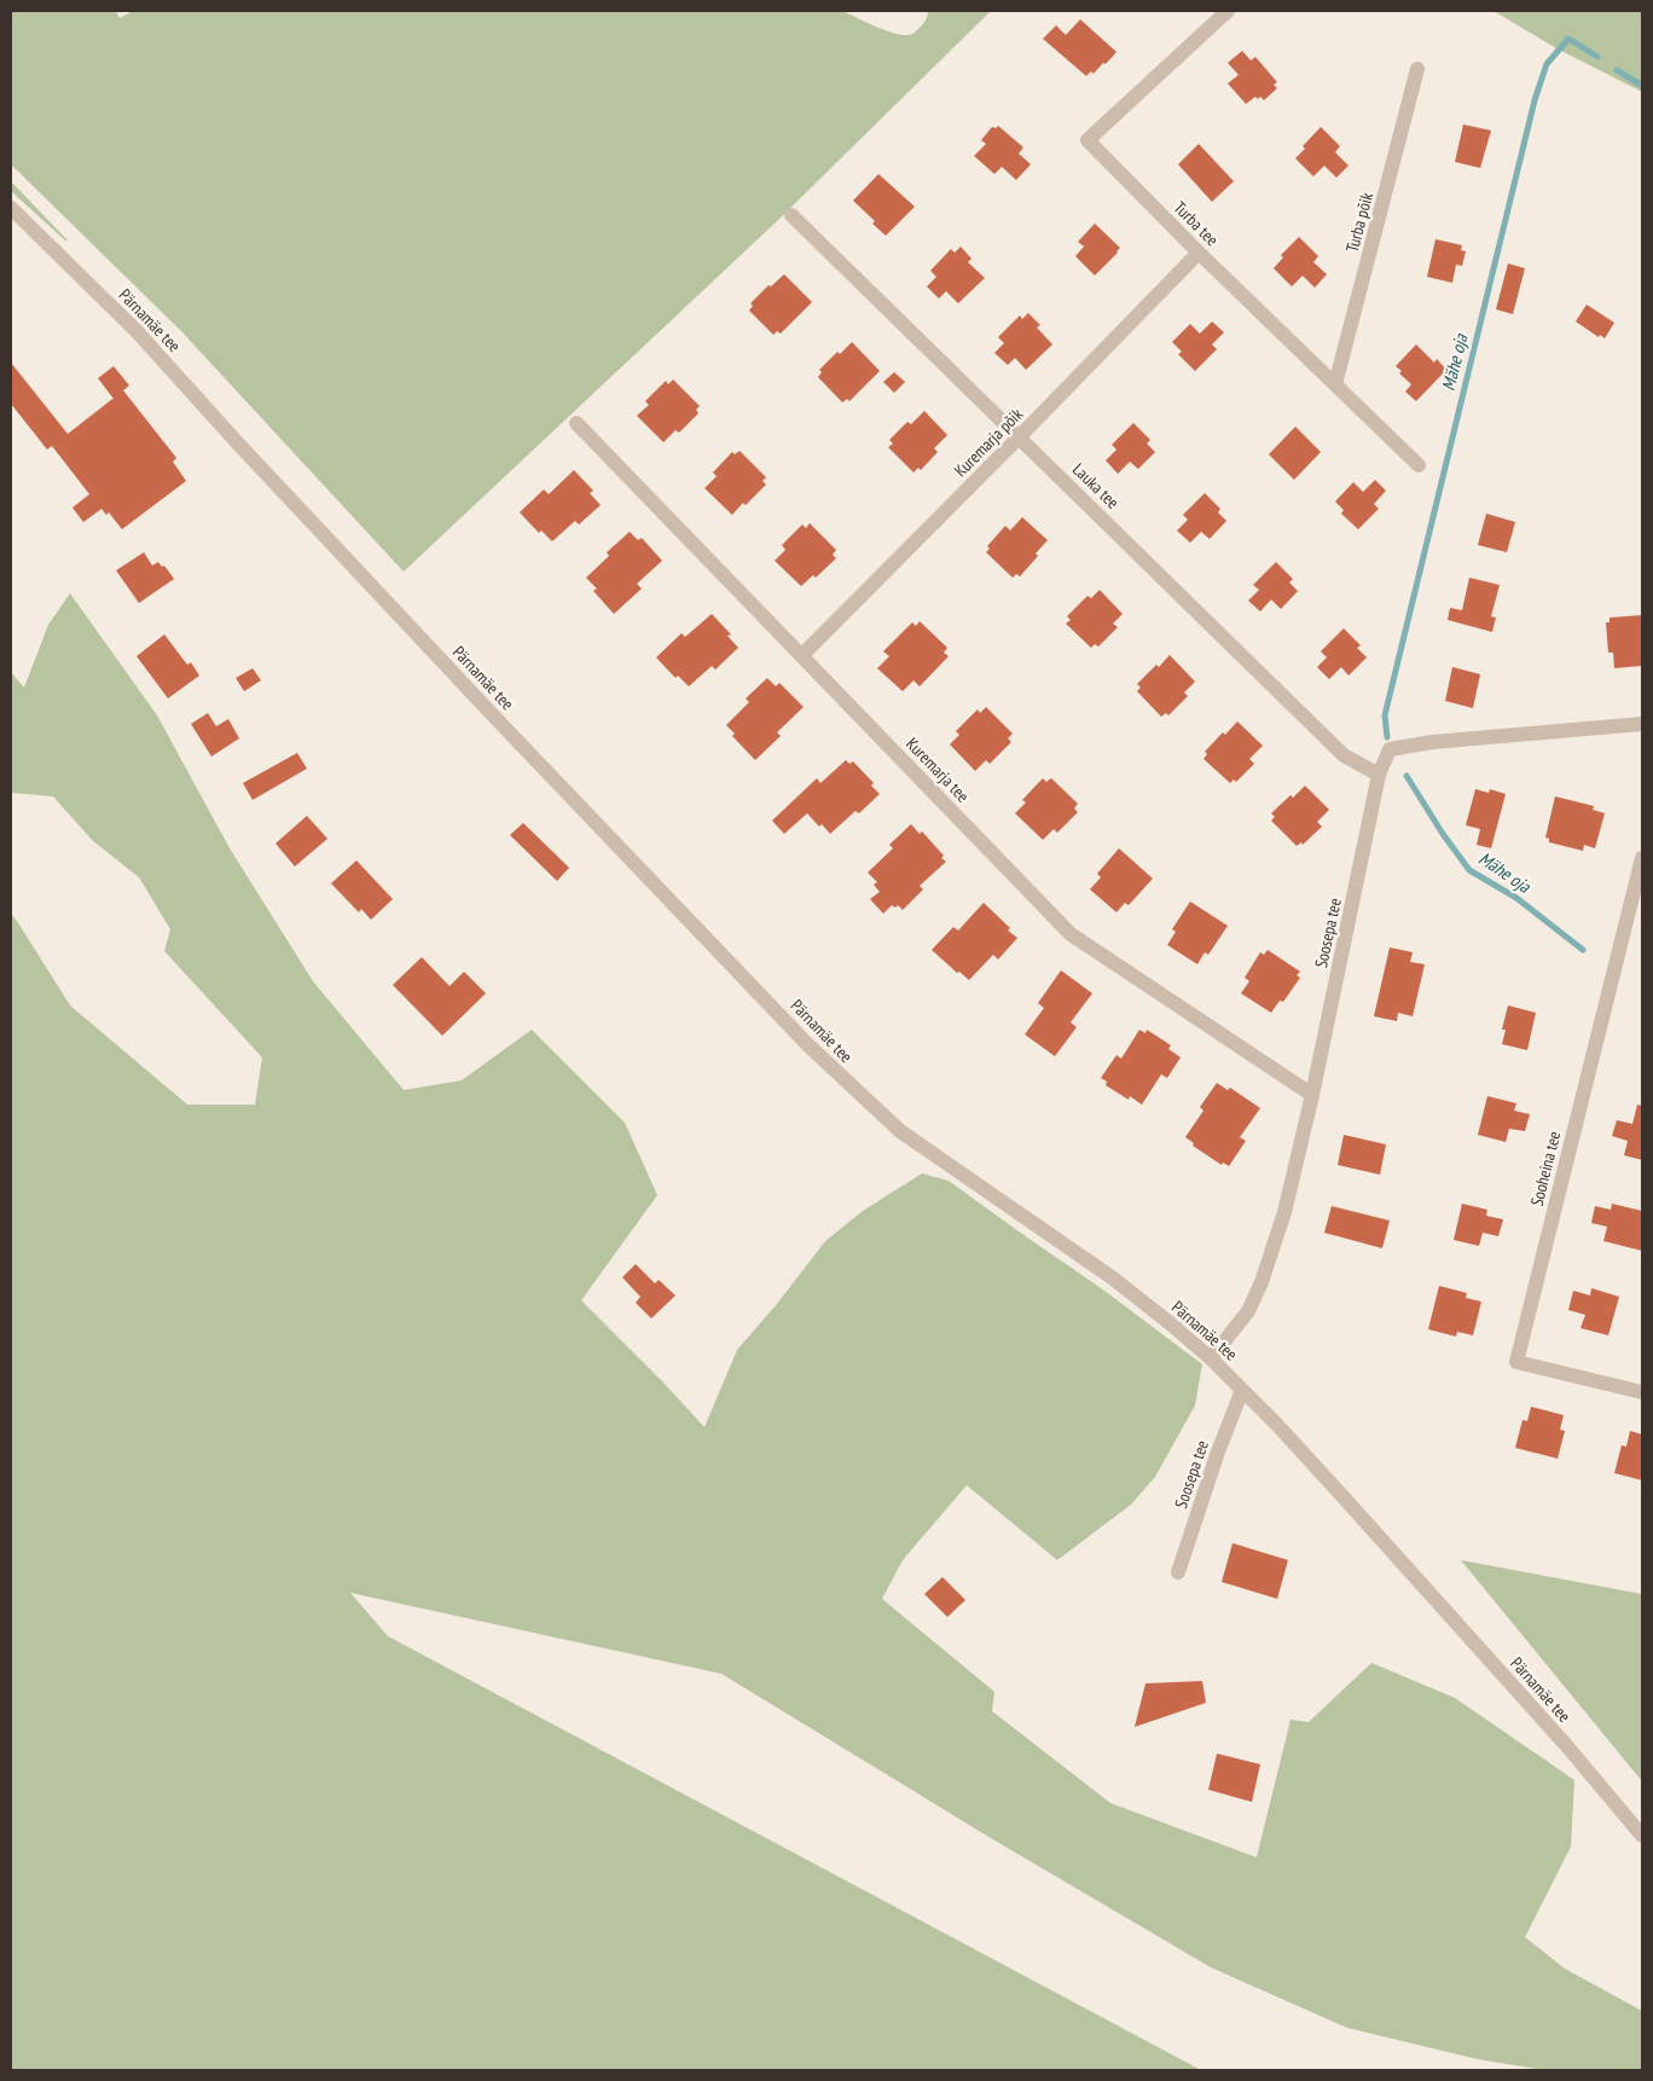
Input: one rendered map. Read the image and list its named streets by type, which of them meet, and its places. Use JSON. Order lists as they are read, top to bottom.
{
  "streets": {
    "street": [
      "Turba põik",
      "Turba tee",
      "Pärnamäe tee",
      "Kuremarja põik",
      "Lauka tee",
      "Kuremarja tee",
      "Soosepa tee",
      "Sooheina tee"
    ]
  },
  "crossings": [
    ["Turba põik", "Turba tee"],
    ["Turba tee", "Kuremarja põik"],
    ["Pärnamäe tee", "Soosepa tee"],
    ["Kuremarja põik", "Lauka tee"],
    ["Kuremarja põik", "Kuremarja tee"],
    ["Lauka tee", "Soosepa tee"],
    ["Kuremarja tee", "Soosepa tee"]
  ],
  "water": ["Mähe oja"]
}
